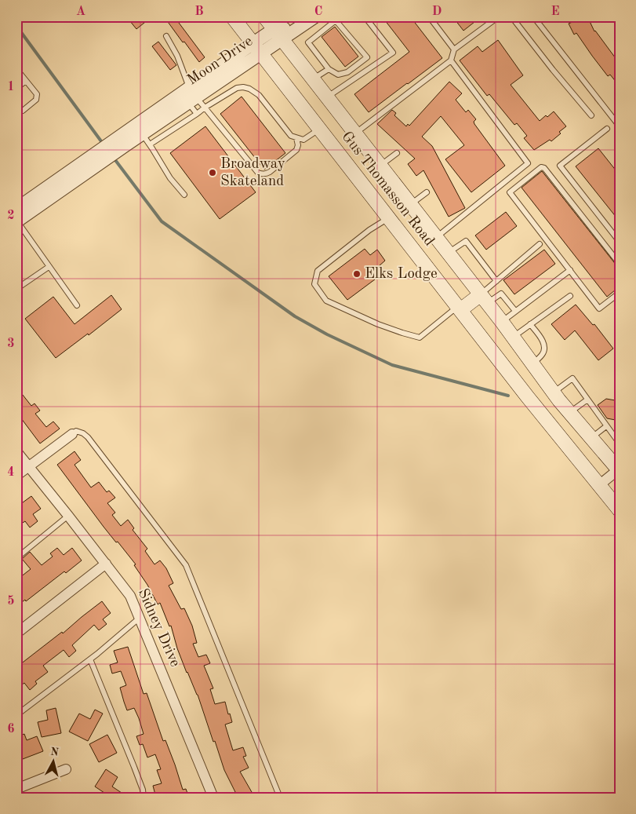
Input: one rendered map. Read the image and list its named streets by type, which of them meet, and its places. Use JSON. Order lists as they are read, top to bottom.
{
  "streets": {
    "main road": ["Gus Thomasson Road"],
    "street": ["Moon Drive", "Sidney Drive"]
  },
  "crossings": [
    ["Moon Drive", "Gus Thomasson Road"]
  ],
  "places": ["Broadway Skateland", "Elks Lodge"],
  "north": "top",
  "grid": {
    "columns": [
      "A",
      "B",
      "C",
      "D",
      "E"
    ],
    "rows": [
      "1",
      "2",
      "3",
      "4",
      "5",
      "6"
    ]
  }
}
